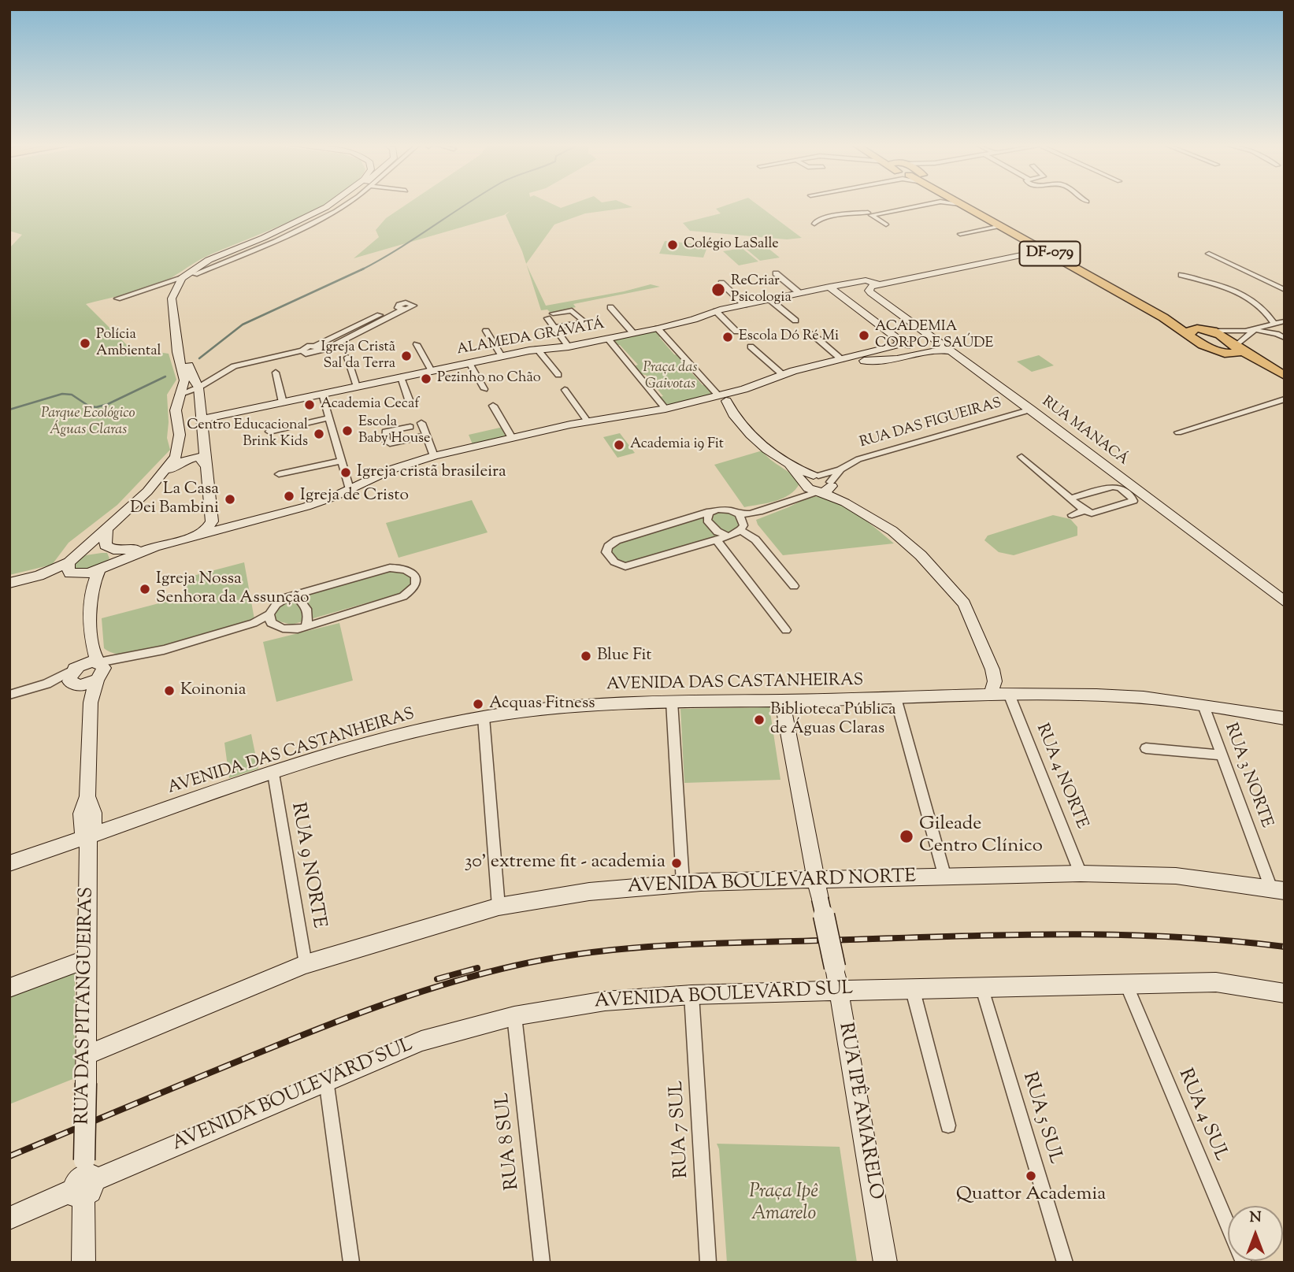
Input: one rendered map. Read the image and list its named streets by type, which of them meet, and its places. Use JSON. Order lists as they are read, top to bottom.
{
  "streets": {
    "main road": ["DF-079"],
    "street": [
      "ALAMEDA GRAVATÁ",
      "RUA DAS FIGUEIRAS",
      "RUA MANACÁ",
      "AVENIDA DAS CASTANHEIRAS",
      "RUA 3 NORTE",
      "RUA 4 NORTE",
      "RUA 9 NORTE",
      "AVENIDA BOULEVARD NORTE",
      "AVENIDA BOULEVARD SUL",
      "RUA DAS PITANGUEIRAS",
      "RUA IPÊ AMARELO",
      "RUA 4 SUL",
      "RUA 5 SUL",
      "RUA 7 SUL",
      "RUA 8 SUL"
    ]
  },
  "crossings": [
    ["RUA DAS FIGUEIRAS", "RUA MANACÁ"],
    ["RUA DAS FIGUEIRAS", "RUA 4 NORTE"],
    ["AVENIDA DAS CASTANHEIRAS", "RUA 3 NORTE"],
    ["AVENIDA DAS CASTANHEIRAS", "RUA 4 NORTE"],
    ["AVENIDA DAS CASTANHEIRAS", "RUA 9 NORTE"],
    ["AVENIDA DAS CASTANHEIRAS", "RUA DAS PITANGUEIRAS"],
    ["AVENIDA DAS CASTANHEIRAS", "RUA IPÊ AMARELO"],
    ["RUA 3 NORTE", "AVENIDA BOULEVARD NORTE"],
    ["RUA 4 NORTE", "AVENIDA BOULEVARD NORTE"],
    ["RUA 9 NORTE", "AVENIDA BOULEVARD NORTE"],
    ["AVENIDA BOULEVARD NORTE", "RUA DAS PITANGUEIRAS"],
    ["AVENIDA BOULEVARD NORTE", "RUA IPÊ AMARELO"],
    ["AVENIDA BOULEVARD SUL", "RUA DAS PITANGUEIRAS"],
    ["AVENIDA BOULEVARD SUL", "RUA IPÊ AMARELO"],
    ["AVENIDA BOULEVARD SUL", "RUA 4 SUL"],
    ["AVENIDA BOULEVARD SUL", "RUA 5 SUL"],
    ["AVENIDA BOULEVARD SUL", "RUA 7 SUL"],
    ["AVENIDA BOULEVARD SUL", "RUA 8 SUL"]
  ],
  "parks": ["Praça das Gaivotas", "Parque Ecológico Águas Claras", "Praça Ipê Amarelo"],
  "places": [
    "Colégio LaSalle",
    "ReCriar Psicologia",
    "ACADEMIA CORPO E SAÚDE",
    "Escola Dó Ré Mi",
    "Polícia Ambiental",
    "Igreja Cristã Sal da Terra",
    "Pezinho no Chão",
    "Academia Cecaf",
    "Escola Baby House",
    "Centro Educacional Brink Kids",
    "Academia i9 Fit",
    "Igreja cristã brasileira",
    "Igreja de Cristo",
    "La Casa Dei Bambini",
    "Igreja Nossa Senhora da Assunção",
    "Blue Fit",
    "Koinonia",
    "Acquas Fitness",
    "Biblioteca Pública de Águas Claras",
    "Gileade Centro Clínico",
    "30' extreme fit - academia",
    "Quattor Academia"
  ],
  "north": "top"
}
